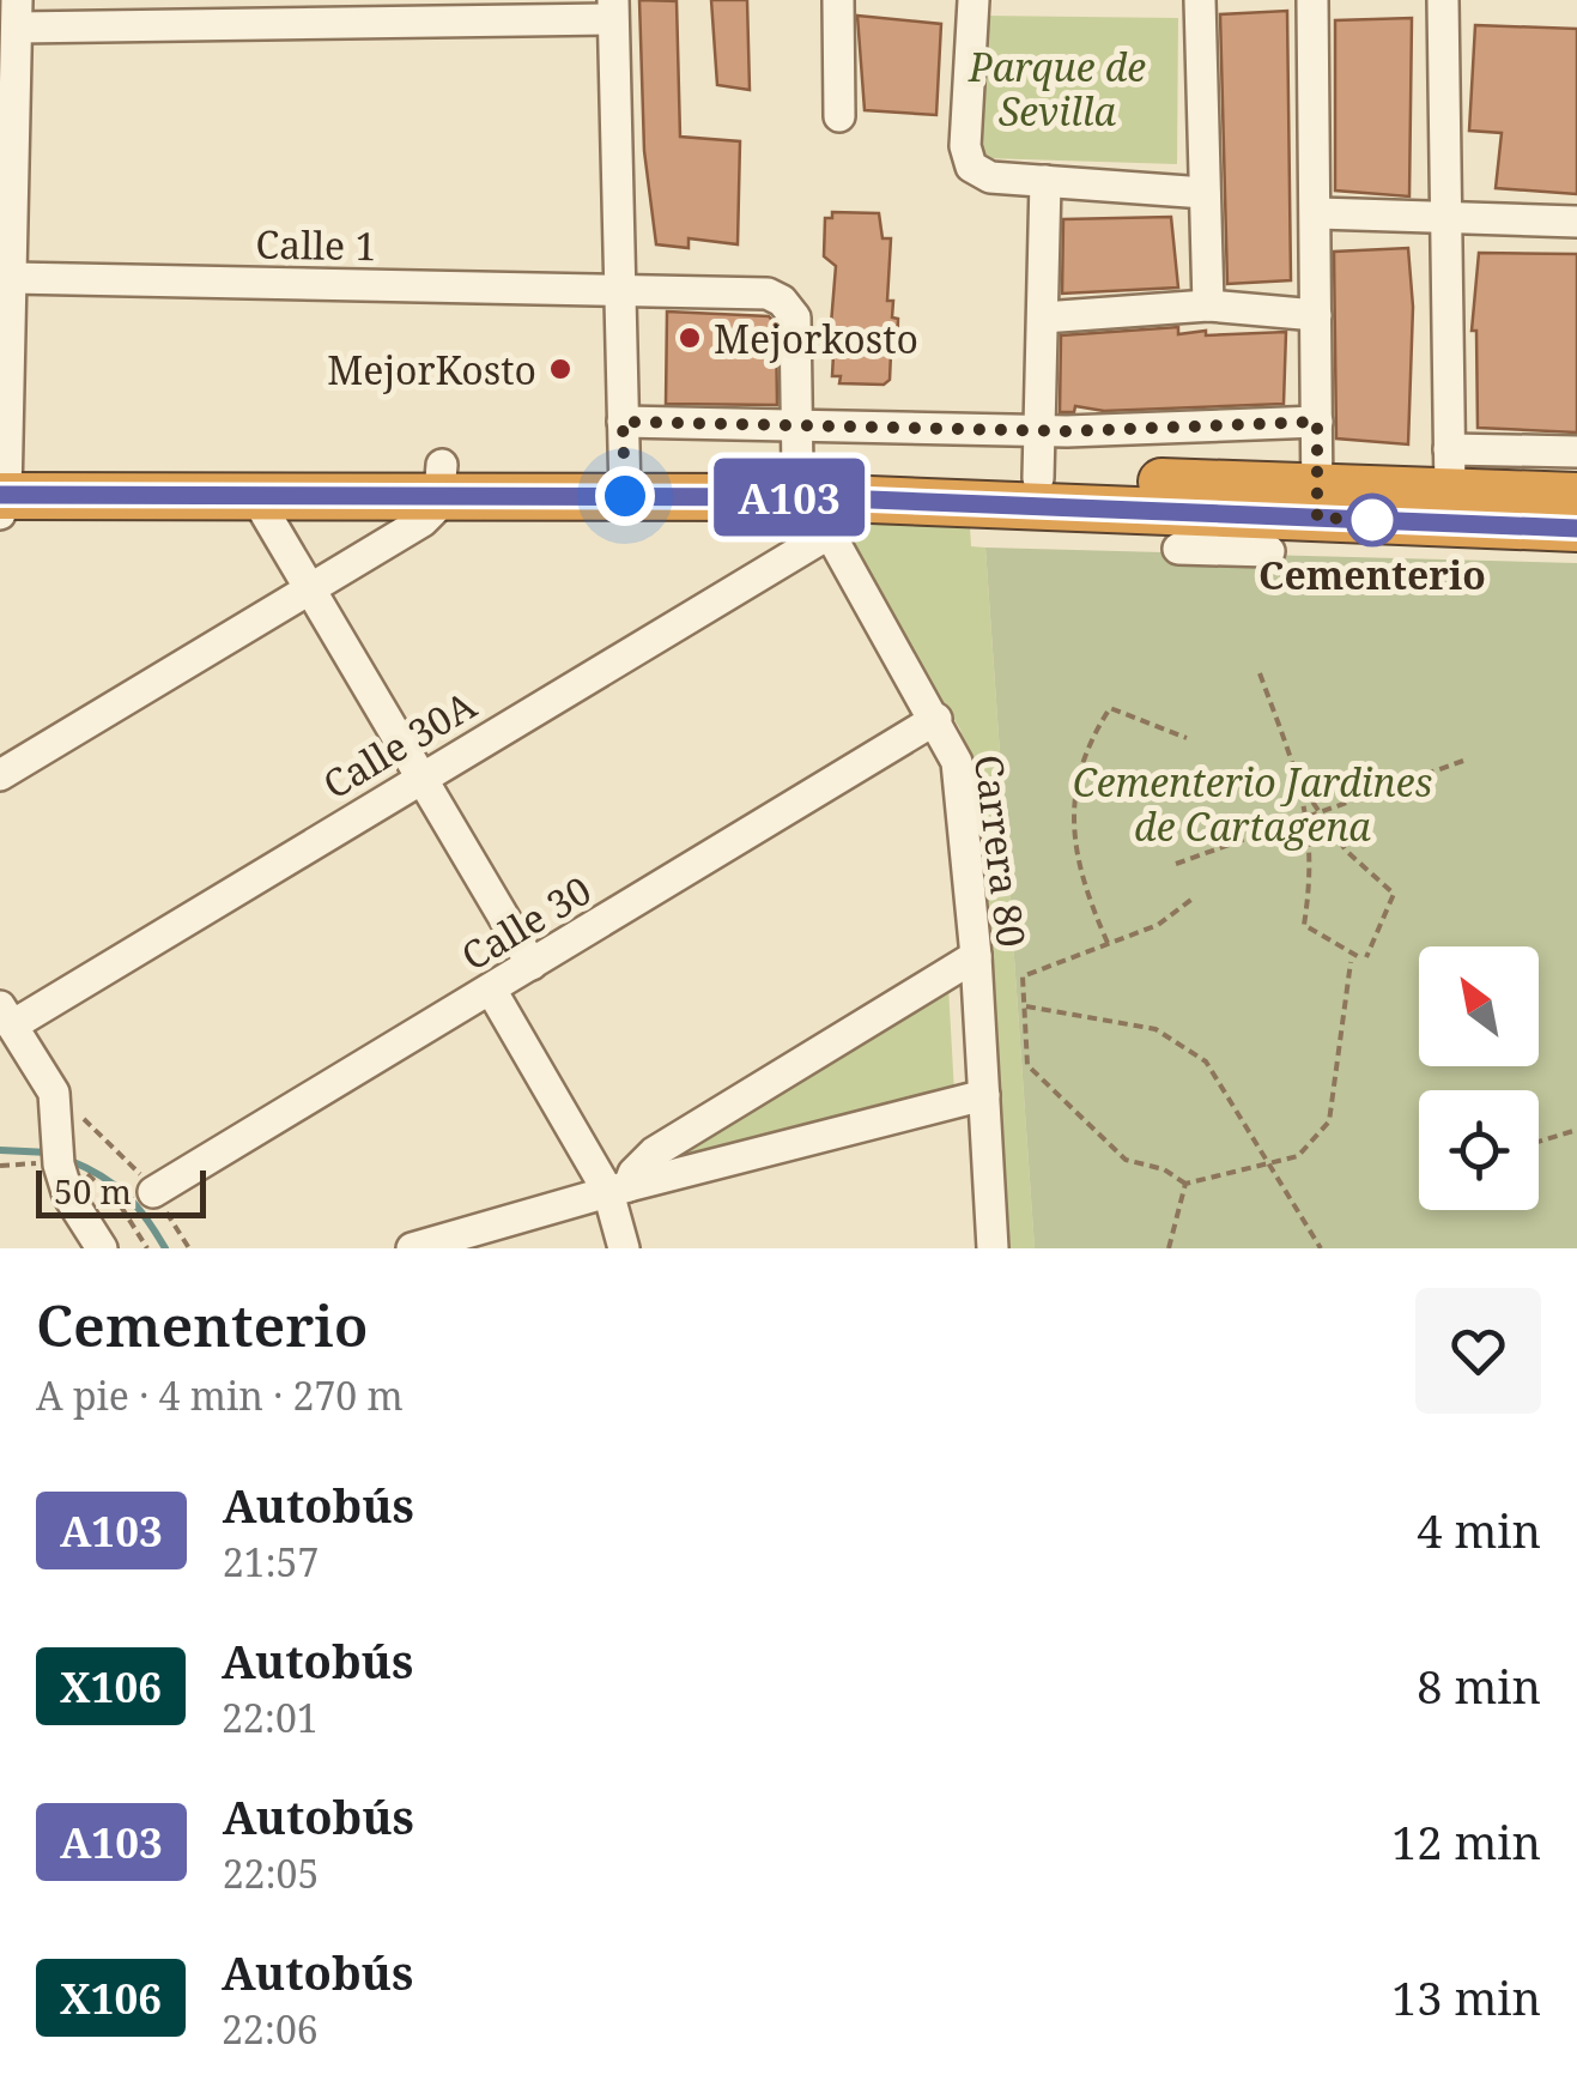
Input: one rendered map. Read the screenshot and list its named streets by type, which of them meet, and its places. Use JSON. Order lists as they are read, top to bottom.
{
  "streets": {
    "street": [
      "Calle 1",
      "Calle 30A",
      "Carrera 80",
      "Calle 30"
    ]
  },
  "crossings": [
    ["Calle 30A", "Carrera 80"],
    ["Carrera 80", "Calle 30"]
  ],
  "parks": ["Parque de Sevilla", "Cementerio Jardines de Cartagena"],
  "places": ["Mejorkosto", "MejorKosto", "Cementerio"],
  "lines": ["bus line A103"],
  "scale_bar": "50 m",
  "north": "top left",
  "page": {
    "on_map": "A103",
    "scale": "50 m",
    "heading": ["Cementerio", "A pie · 4 min · 270 m"],
    "list": [
      {
        "mark": "A103",
        "name": "Autobús",
        "note": "21:57",
        "value": "4 min"
      },
      {
        "mark": "X106",
        "name": "Autobús",
        "note": "22:01",
        "value": "8 min"
      },
      {
        "mark": "A103",
        "name": "Autobús",
        "note": "22:05",
        "value": "12 min"
      },
      {
        "mark": "X106",
        "name": "Autobús",
        "note": "22:06",
        "value": "13 min"
      }
    ]
  }
}
